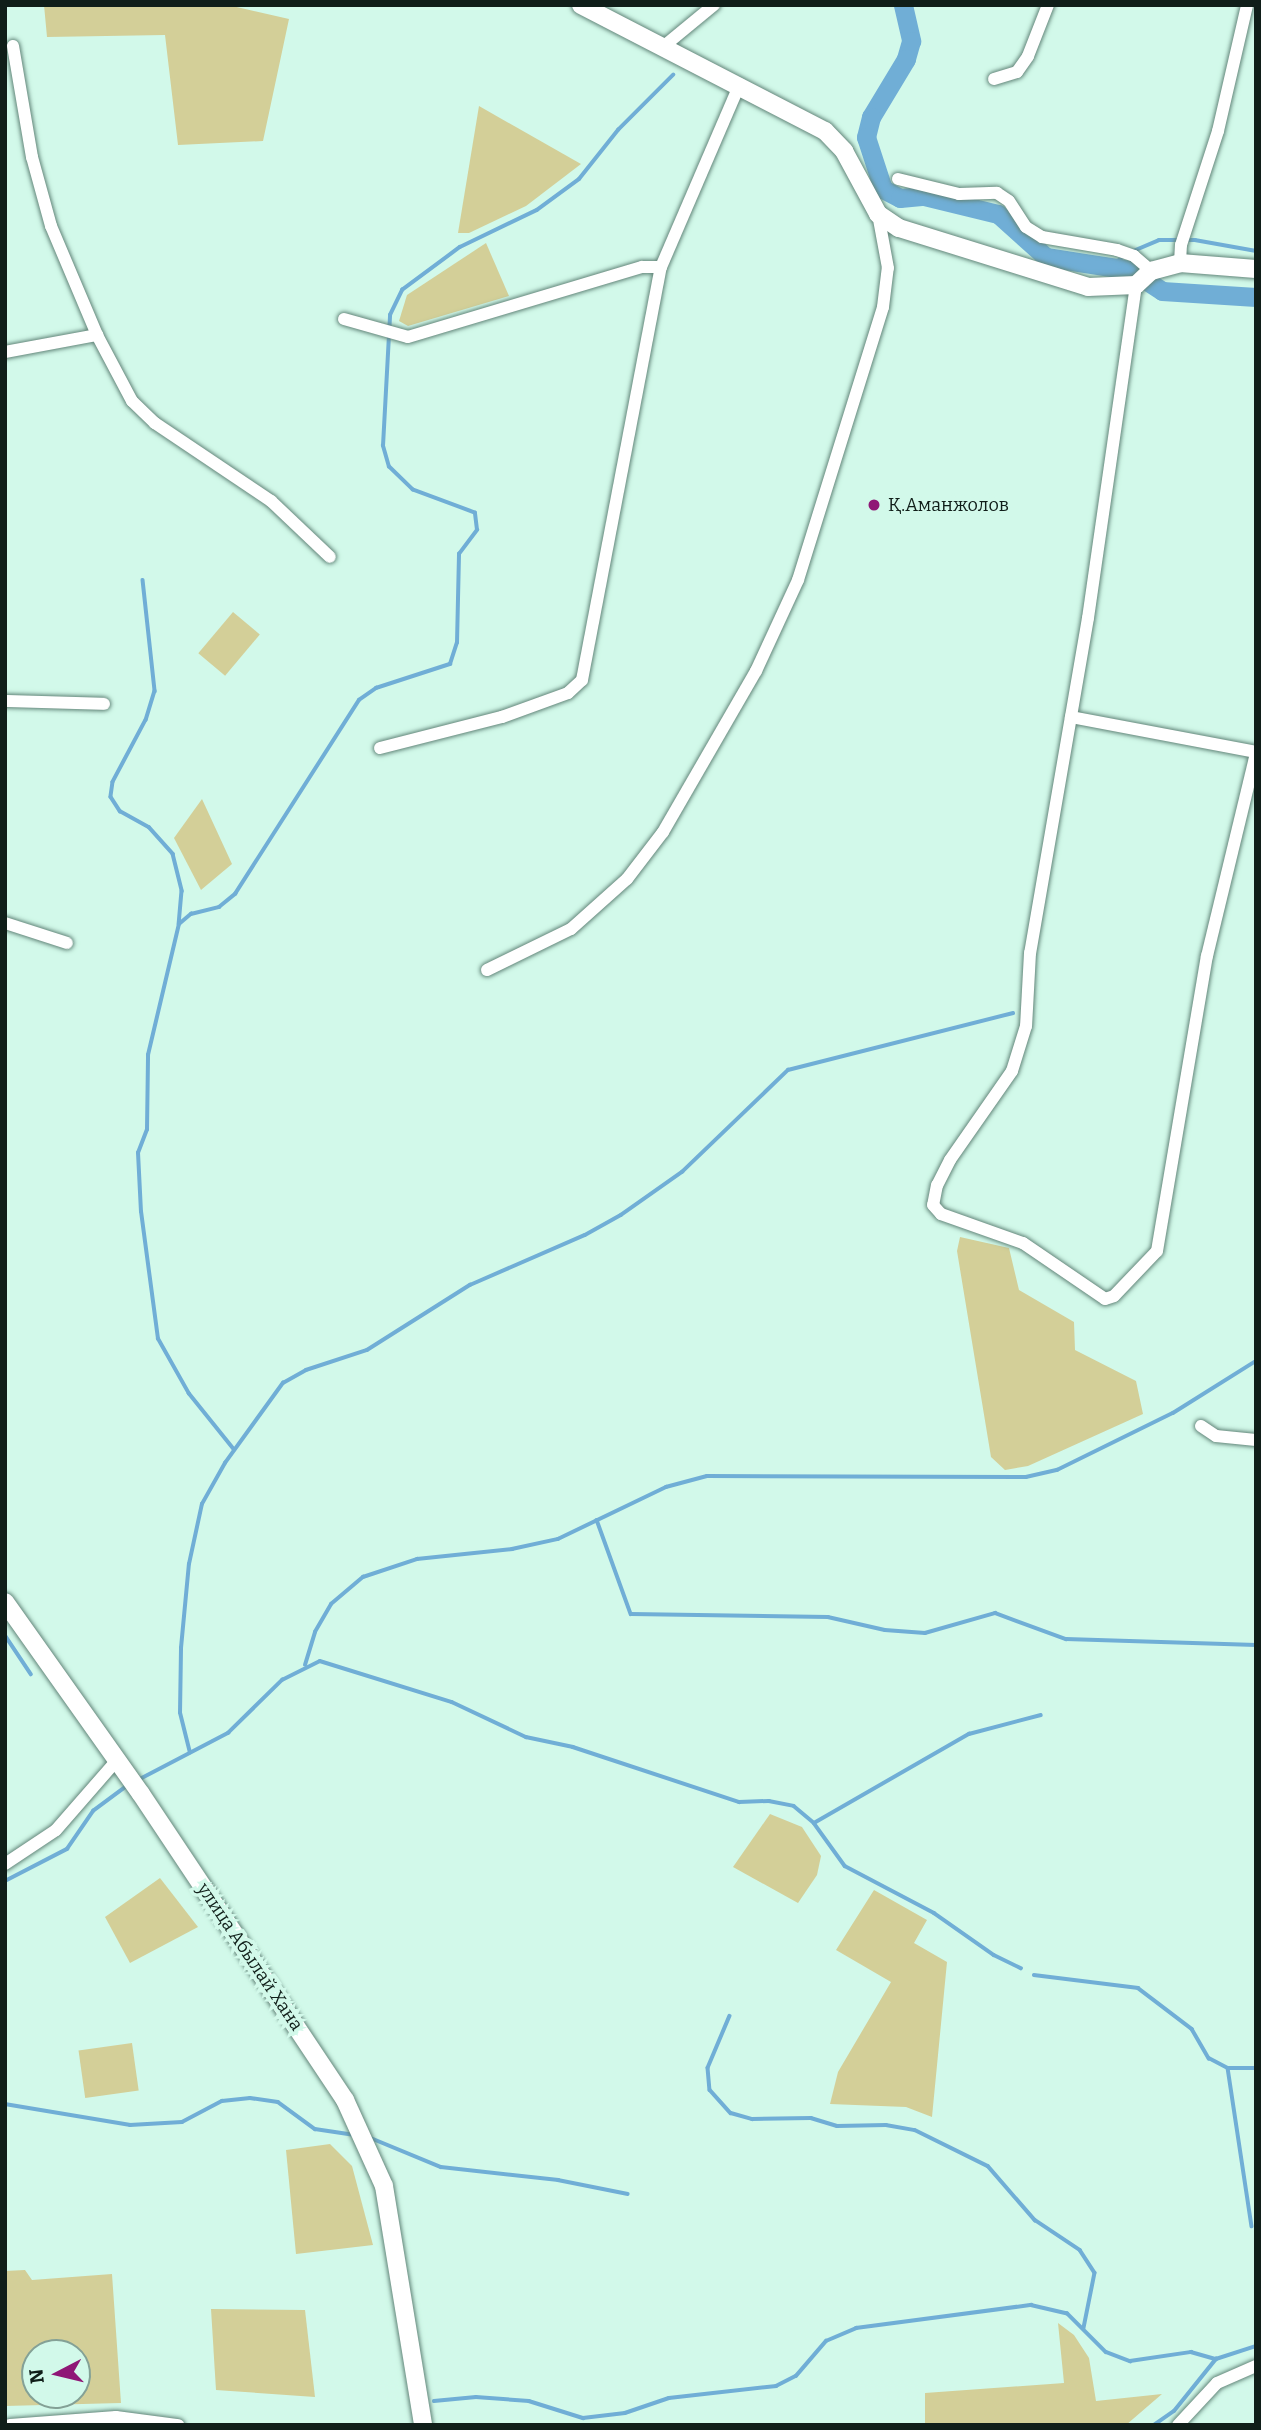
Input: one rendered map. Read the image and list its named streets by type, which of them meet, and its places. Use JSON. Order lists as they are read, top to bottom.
{
  "streets": {
    "main road": ["улица Абылай Хана"]
  },
  "places": ["Қ.Аманжолов"],
  "north": "left"
}
